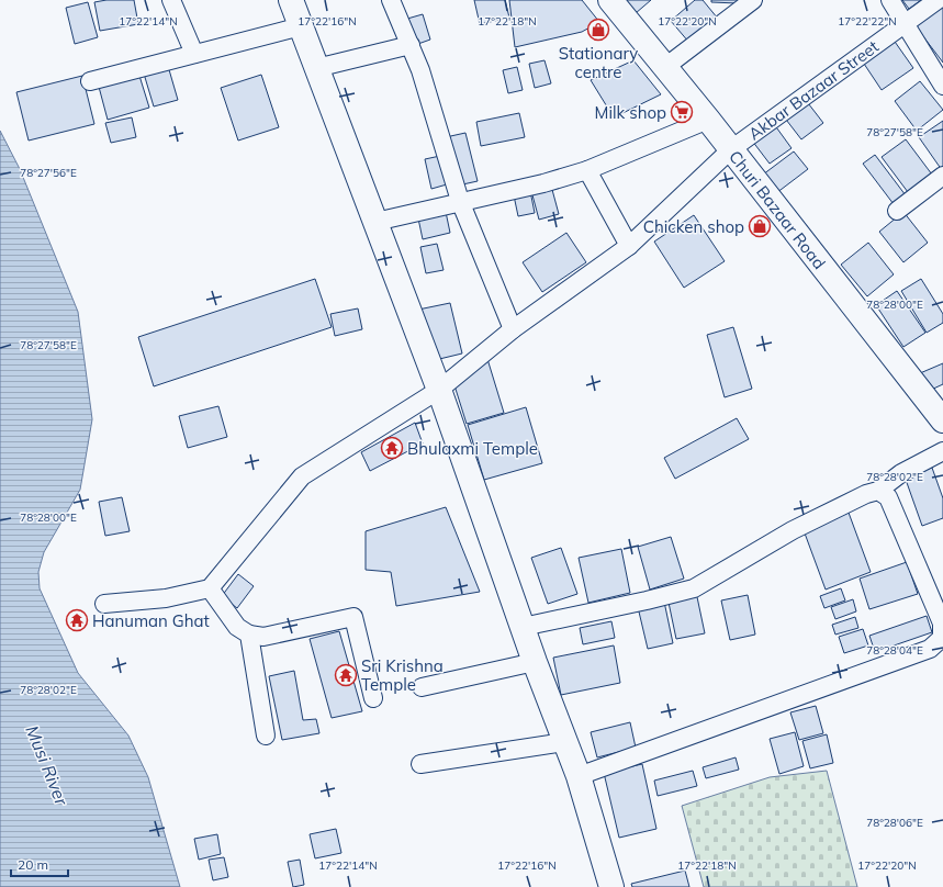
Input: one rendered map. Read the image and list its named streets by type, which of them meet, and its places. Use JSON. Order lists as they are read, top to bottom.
{
  "streets": {
    "main road": ["Churi Bazaar Road"],
    "street": ["Akbar Bazaar Street"]
  },
  "crossings": [
    ["Akbar Bazaar Street", "Churi Bazaar Road"]
  ],
  "water": ["Musi River"],
  "places": {
    "shop": ["Stationary centre", "Chicken shop"],
    "supermarket": ["Milk shop"],
    "temple": ["Bhulaxmi Temple", "Hanuman Ghat", "Sri Krishna Temple"]
  },
  "scale_bar": "20 m",
  "coordinates": [
    "17°22'14\"N",
    "17°22'16\"N",
    "17°22'18\"N",
    "17°22'20\"N",
    "17°22'22\"N",
    "78°27'58\"E",
    "78°27'56\"E",
    "78°28'00\"E",
    "78°28'02\"E",
    "78°28'04\"E",
    "78°28'06\"E"
  ]
}
